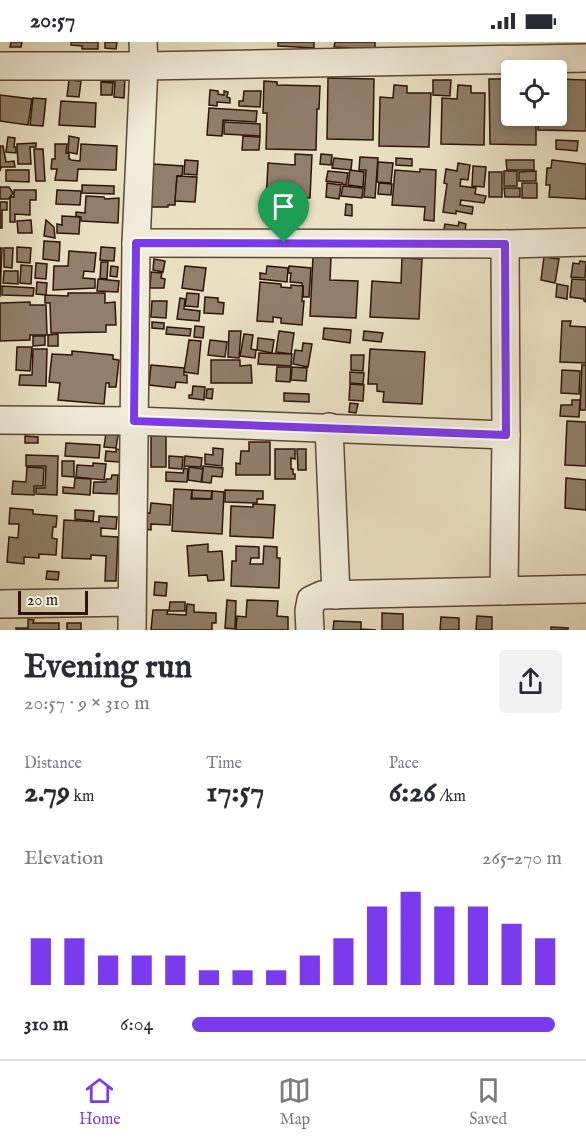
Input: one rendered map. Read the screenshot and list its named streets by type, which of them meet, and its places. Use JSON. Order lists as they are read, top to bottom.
{
  "scale_bar": "20 m",
  "page": {
    "status": "20:57",
    "scale": "20 m",
    "heading": ["Evening run", "20:57 · 9 × 310 m"],
    "stats": [
      ["Distance", "2.79 km"],
      ["Time", "17:57"],
      ["Pace", "6:26 /km"]
    ],
    "chart": ["Elevation", "265–270 m"],
    "list": [
      {
        "name": "310 m",
        "note": "6:04"
      }
    ],
    "tabs": ["Home", "Map", "Saved"]
  }
}
